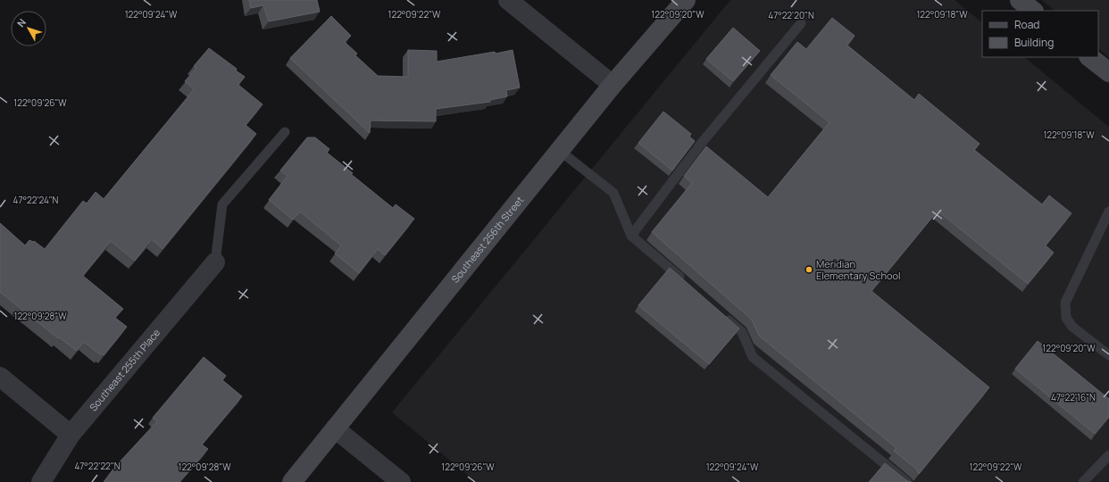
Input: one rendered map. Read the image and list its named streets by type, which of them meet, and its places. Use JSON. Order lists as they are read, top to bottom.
{
  "streets": {
    "main road": ["Southeast 256th Street"],
    "street": ["Southeast 255th Place"]
  },
  "places": ["Meridian Elementary School"],
  "legend": ["Road", "Building"],
  "north": "top left",
  "coordinates": [
    "122°09'24\"W",
    "122°09'22\"W",
    "122°09'20\"W",
    "122°09'18\"W",
    "47°22'20\"N",
    "122°09'26\"W",
    "47°22'24\"N",
    "122°09'28\"W",
    "47°22'16\"N",
    "47°22'22\"N"
  ]
}
